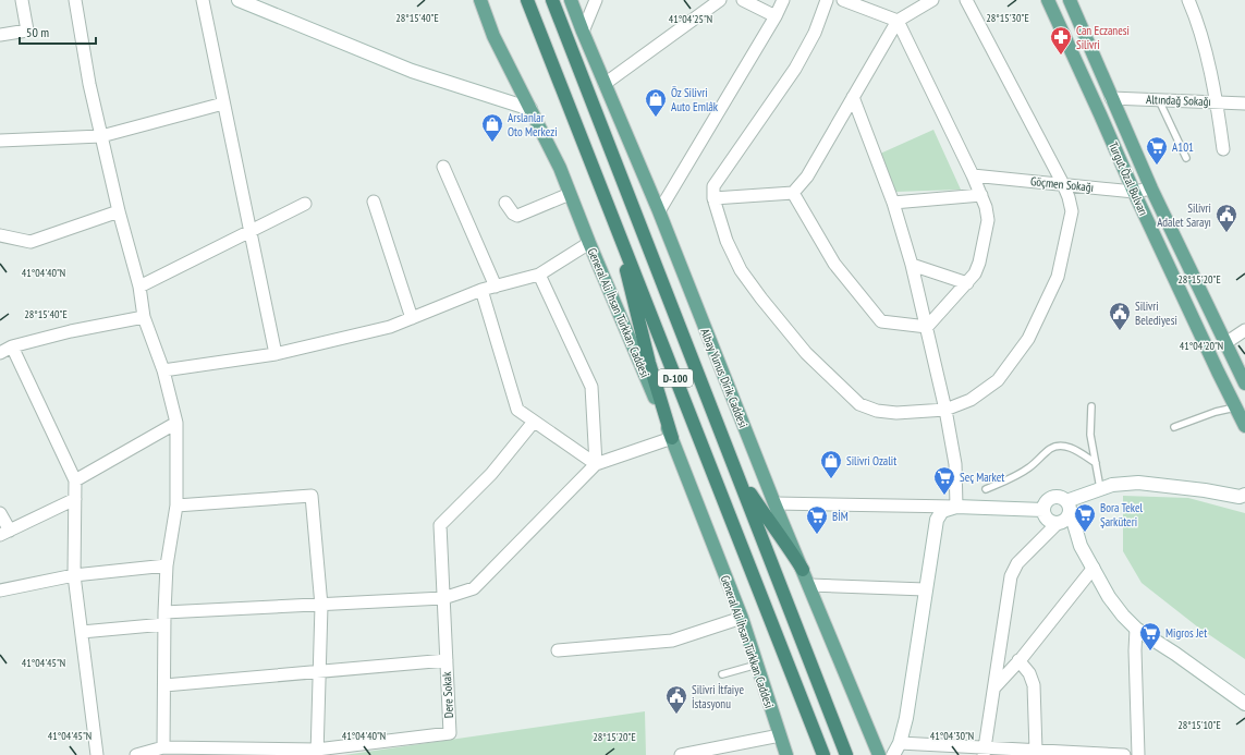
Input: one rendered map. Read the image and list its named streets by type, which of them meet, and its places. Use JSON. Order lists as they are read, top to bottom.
{
  "streets": {
    "highway": ["D-100"],
    "main road": ["Turgut Özal Bulvarı", "General Ali İhsan Türkkan Caddesi", "Albay Yunus Dirik Caddesi"],
    "street": ["Altındağ Sokağı", "Göçmen Sokağı", "Dere Sokak"]
  },
  "crossings": [
    ["Altındağ Sokağı", "Turgut Özal Bulvarı"],
    ["Turgut Özal Bulvarı", "Göçmen Sokağı"]
  ],
  "places": {
    "pharmacy": ["Can Eczanesi Silivri"],
    "shop": ["Öz Silivri Auto Emlâk", "Arslanlar Oto Merkezi", "Silivri Ozalit"],
    "supermarket": [
      "A101",
      "Seç Market",
      "Bora Tekel Şarküteri",
      "BİM",
      "Migros Jet"
    ],
    "public building": ["Silivri Adalet Sarayı", "Silivri Belediyesi", "Silivri İtfaiye İstasyonu"]
  },
  "scale_bar": "50 m",
  "coordinates": [
    "28°15'40\"E",
    "28°15'30\"E",
    "41°04'25\"N",
    "41°04'40\"N",
    "28°15'20\"E",
    "41°04'20\"N",
    "41°04'45\"N",
    "28°15'10\"E",
    "41°04'30\"N"
  ]
}
